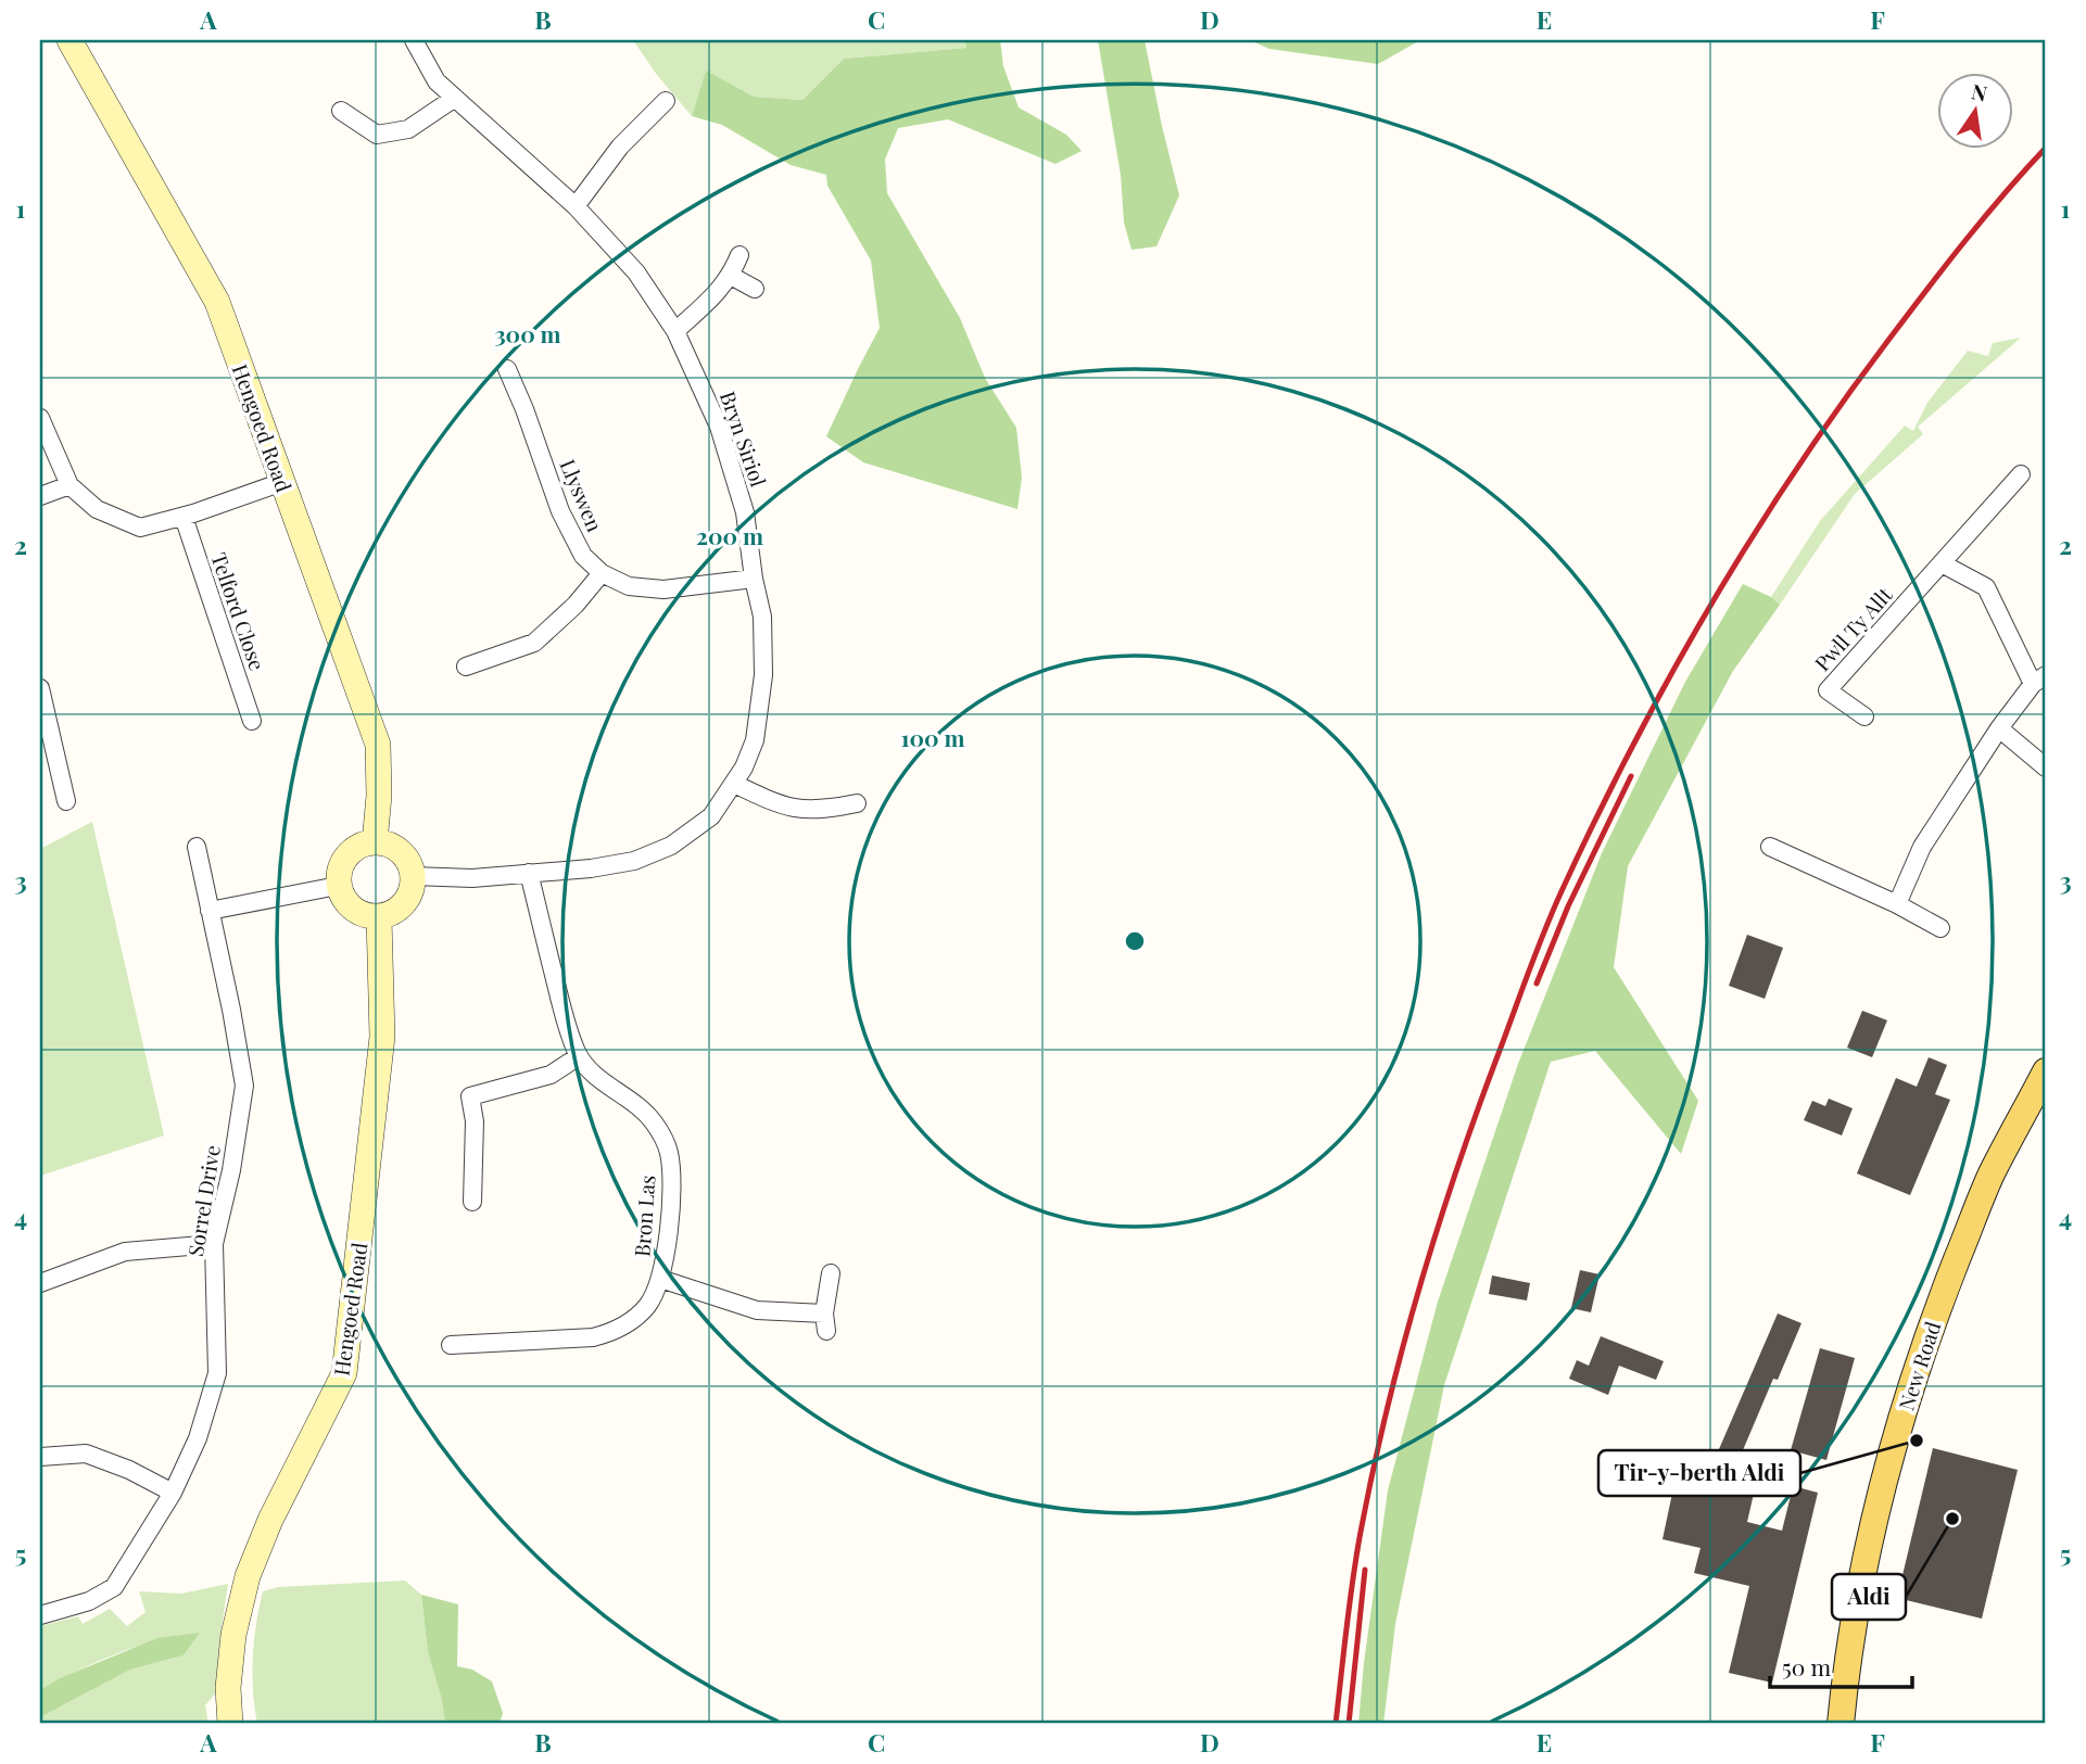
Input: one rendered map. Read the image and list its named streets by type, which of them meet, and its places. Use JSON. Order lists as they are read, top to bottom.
{
  "streets": {
    "main road": ["New Road"],
    "street": [
      "Hengoed Road",
      "Bryn Siriol",
      "Llyswen",
      "Telford Close",
      "Pwll Ty Allt",
      "Sorrel Drive",
      "Bron Las"
    ]
  },
  "crossings": [
    ["Hengoed Road", "Bryn Siriol"],
    ["Bryn Siriol", "Llyswen"],
    ["Bryn Siriol", "Bron Las"]
  ],
  "places": ["Tir-y-berth Aldi", "Aldi"],
  "scale_bar": "50 m",
  "north": "top",
  "grid": {
    "columns": [
      "A",
      "B",
      "C",
      "D",
      "E",
      "F"
    ],
    "rows": [
      "1",
      "2",
      "3",
      "4",
      "5"
    ]
  },
  "rings": ["300 m", "200 m", "100 m"]
}
